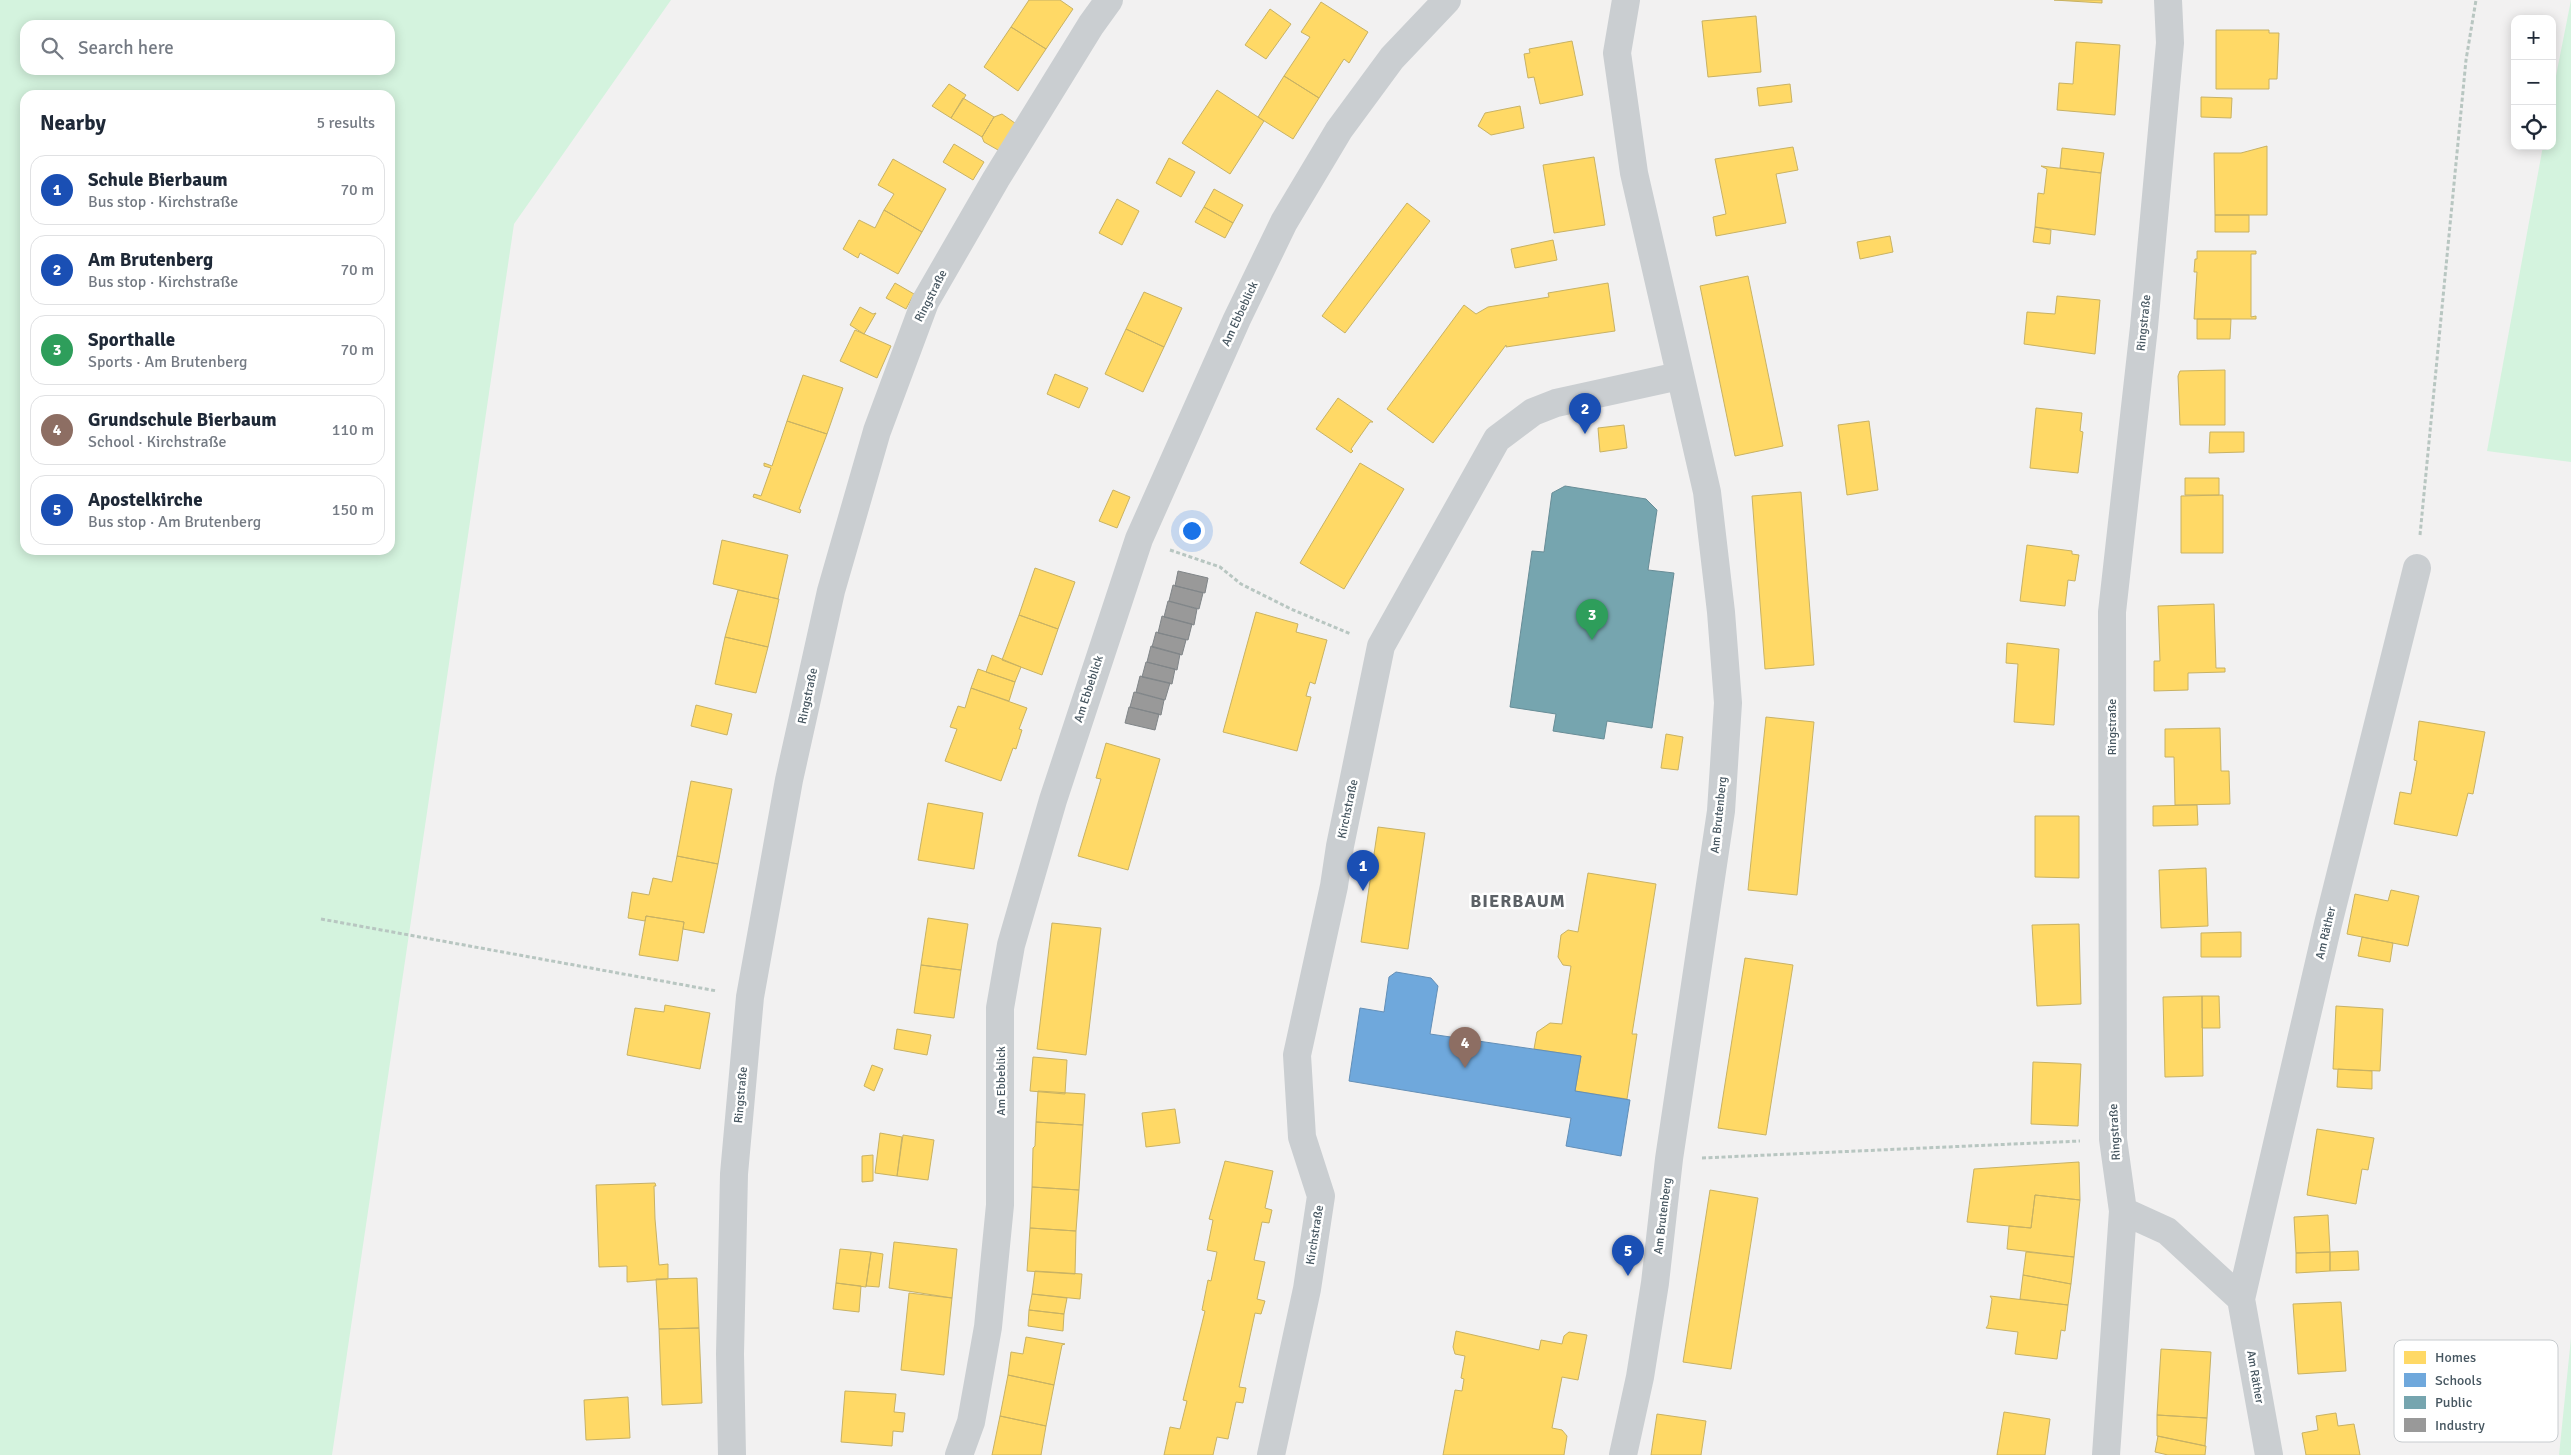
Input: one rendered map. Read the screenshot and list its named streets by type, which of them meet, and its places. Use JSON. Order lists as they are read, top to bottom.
{
  "streets": {
    "street": [
      "Ringstraße",
      "Am Ebbeblick",
      "Kirchstraße",
      "Am Brutenberg",
      "Am Räther"
    ]
  },
  "crossings": [
    ["Kirchstraße", "Am Brutenberg"]
  ],
  "districts": ["BIERBAUM"],
  "legend": [
    "Homes",
    "Schools",
    "Public",
    "Industry"
  ],
  "page": {
    "map_buttons": ["+", "−"],
    "search": "Search here",
    "heading": ["Nearby", "5 results"],
    "list": [
      {
        "mark": "1",
        "name": "Schule Bierbaum",
        "note": "Bus stop · Kirchstraße",
        "value": "70 m"
      },
      {
        "mark": "2",
        "name": "Am Brutenberg",
        "note": "Bus stop · Kirchstraße",
        "value": "70 m"
      },
      {
        "mark": "3",
        "name": "Sporthalle",
        "note": "Sports · Am Brutenberg",
        "value": "70 m"
      },
      {
        "mark": "4",
        "name": "Grundschule Bierbaum",
        "note": "School · Kirchstraße",
        "value": "110 m"
      },
      {
        "mark": "5",
        "name": "Apostelkirche",
        "note": "Bus stop · Am Brutenberg",
        "value": "150 m"
      }
    ],
    "pins": [
      "2",
      "3",
      "1",
      "4",
      "5"
    ]
  }
}
